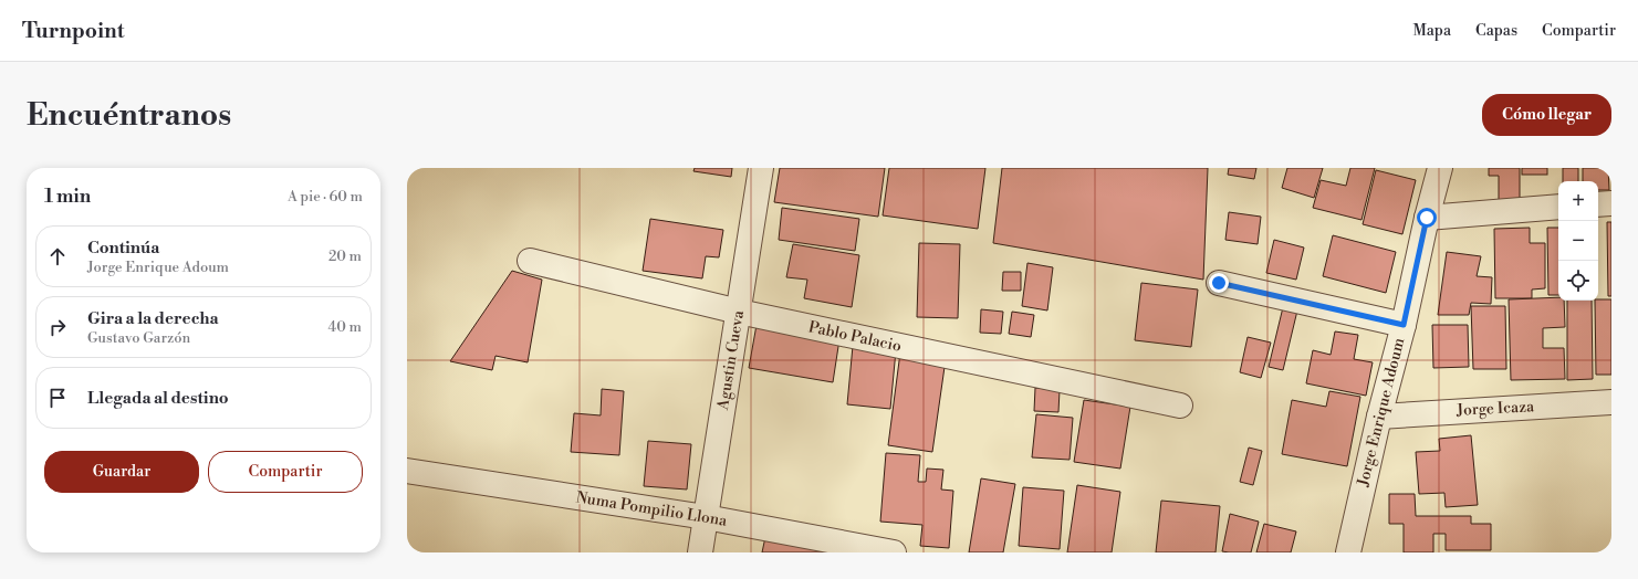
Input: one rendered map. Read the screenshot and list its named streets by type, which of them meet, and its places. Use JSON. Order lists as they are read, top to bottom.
{
  "streets": {
    "street": [
      "Pablo Palacio",
      "Agustin Cueva",
      "Jorge Icaza",
      "Jorge Enrique Adoum",
      "Numa Pompilio Llona"
    ]
  },
  "crossings": [
    ["Pablo Palacio", "Agustin Cueva"],
    ["Agustin Cueva", "Numa Pompilio Llona"],
    ["Jorge Icaza", "Jorge Enrique Adoum"]
  ],
  "page": {
    "header": "Turnpoint",
    "nav": ["Mapa", "Capas", "Compartir"],
    "buttons": [
      "Cómo llegar",
      ["Guardar", "Compartir"]
    ],
    "title": "Encuéntranos",
    "heading": ["1 min", "A pie · 60 m"],
    "map_buttons": ["+", "−"],
    "list": [
      ["Continúa", "Jorge Enrique Adoum", "20 m"],
      ["Gira a la derecha", "Gustavo Garzón", "40 m"],
      "Llegada al destino"
    ]
  }
}
